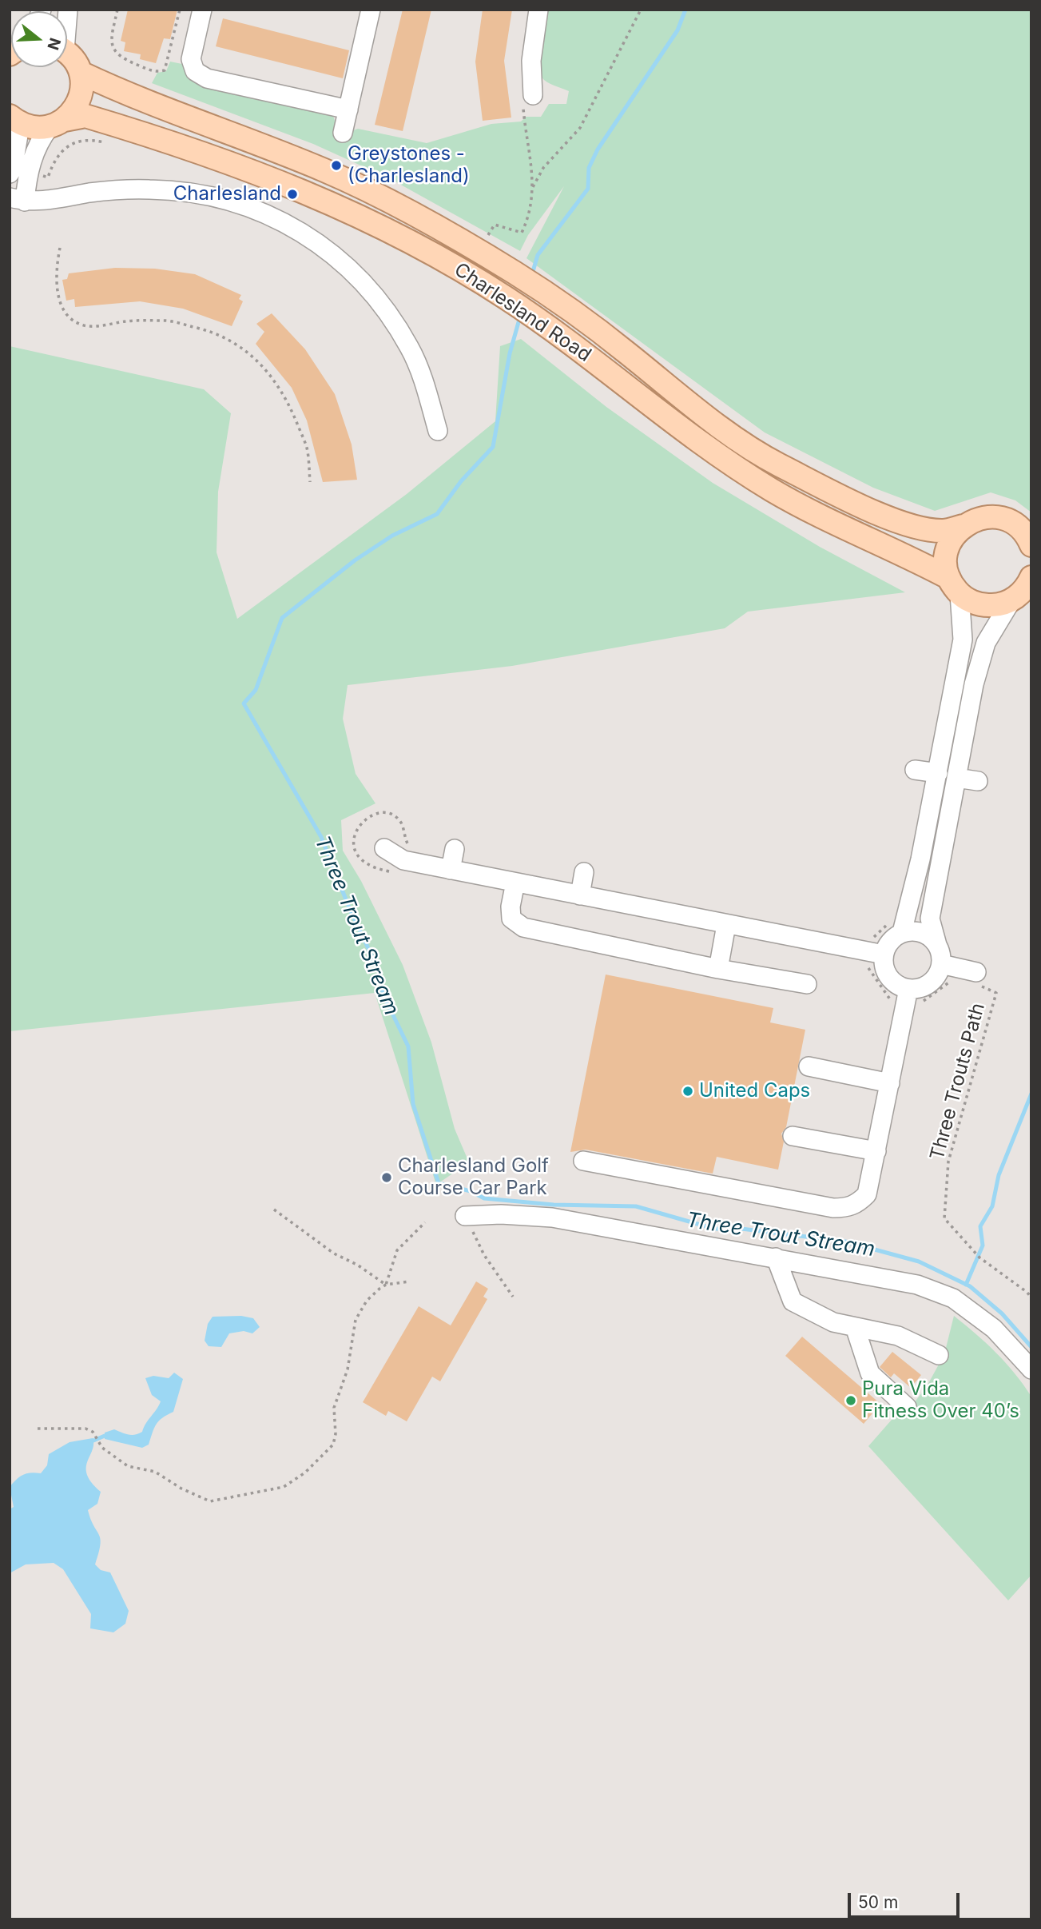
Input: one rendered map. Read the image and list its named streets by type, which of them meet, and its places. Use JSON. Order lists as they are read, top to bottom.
{
  "streets": {
    "main road": ["Charlesland Road"],
    "path": ["Three Trouts Path"]
  },
  "water": ["Three Trout Stream"],
  "places": [
    "Greystones - (Charlesland)",
    "Charlesland",
    "United Caps",
    "Charlesland Golf Course Car Park",
    "Pura Vida Fitness Over 40’s"
  ],
  "scale_bar": "50 m",
  "north": "right"
}
